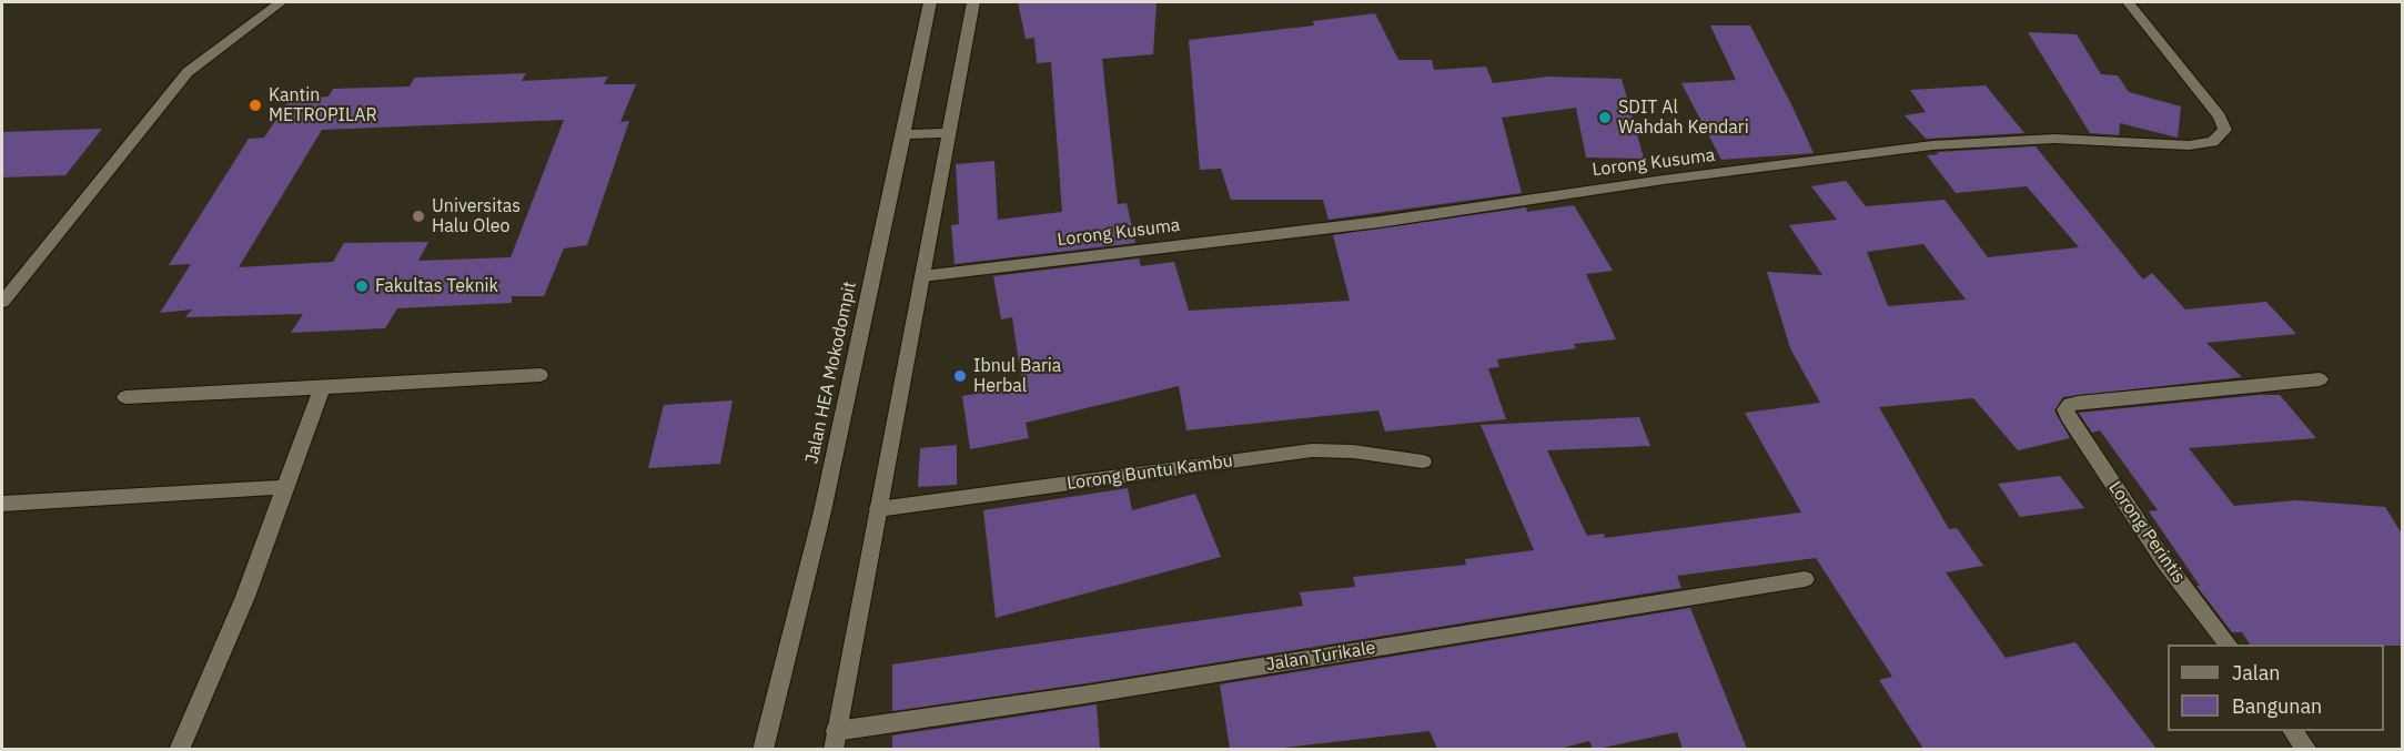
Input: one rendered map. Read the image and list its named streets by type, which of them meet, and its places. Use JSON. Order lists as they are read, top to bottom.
{
  "streets": {
    "street": [
      "Lorong Kusuma",
      "Jalan HEA Mokodompit",
      "Lorong Buntu Kambu",
      "Lorong Perintis",
      "Jalan Turikale"
    ]
  },
  "places": [
    "Kantin METROPILAR",
    "SDIT Al Wahdah Kendari",
    "Universitas Halu Oleo",
    "Fakultas Teknik",
    "Ibnul Baria Herbal"
  ],
  "legend": ["Jalan", "Bangunan"]
}
